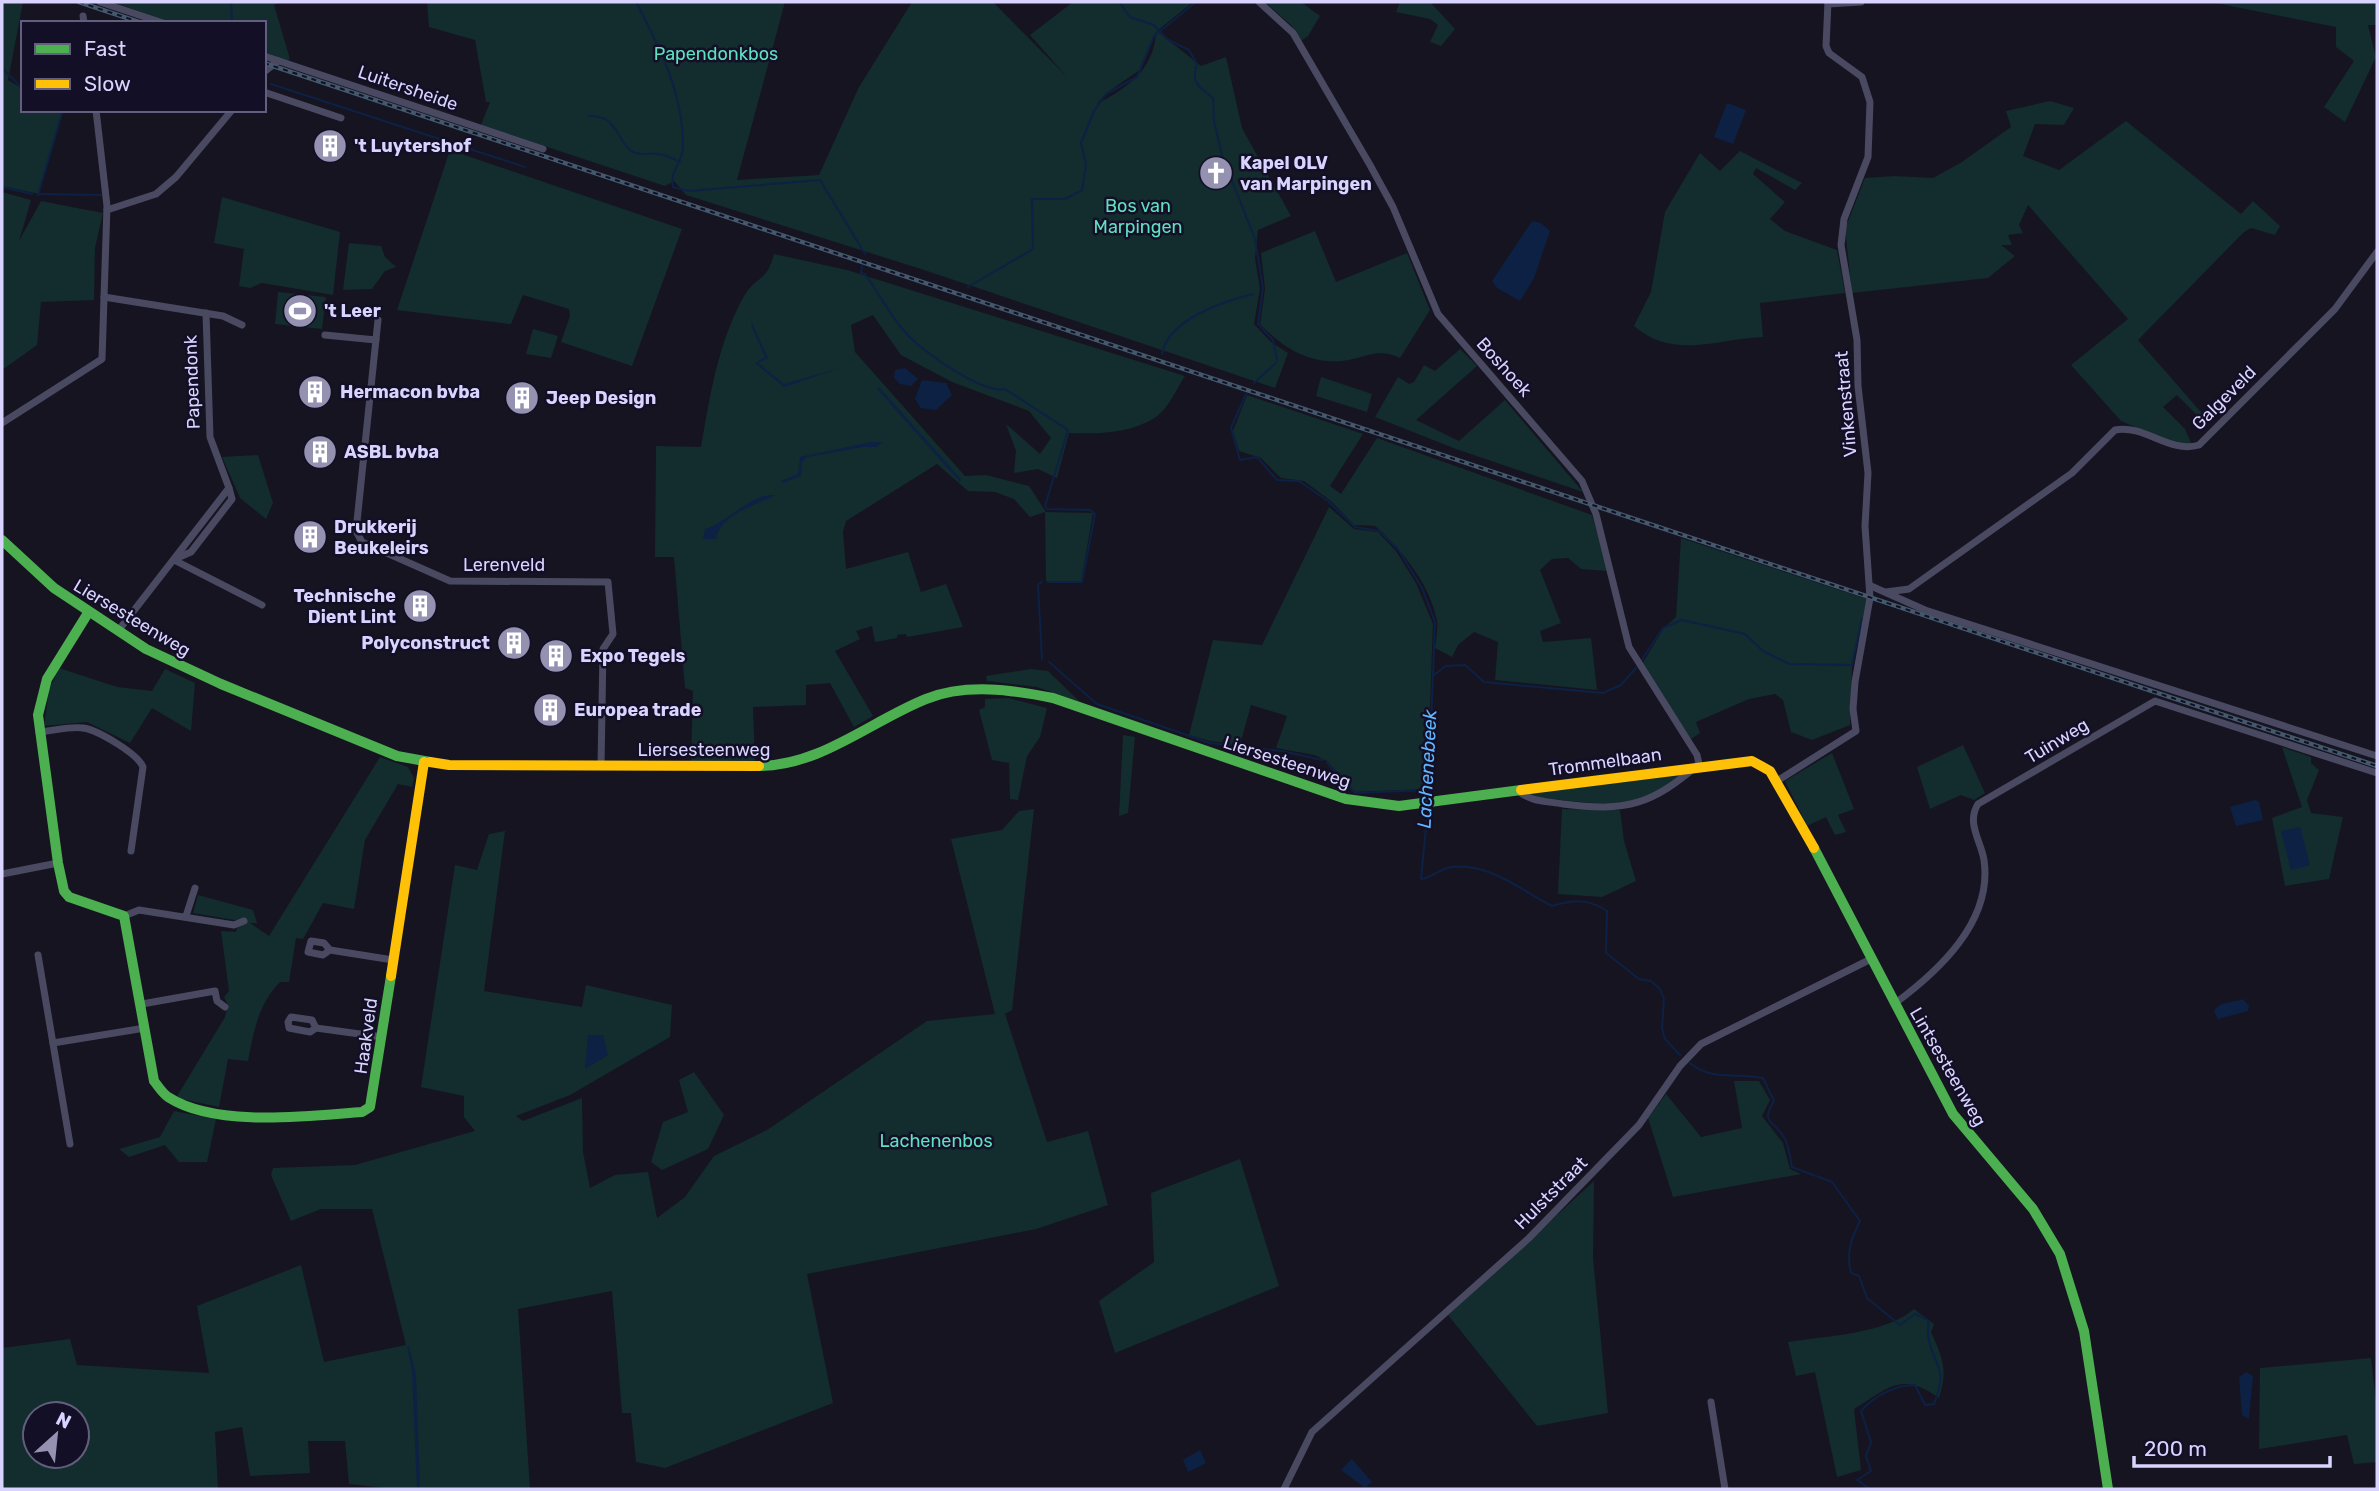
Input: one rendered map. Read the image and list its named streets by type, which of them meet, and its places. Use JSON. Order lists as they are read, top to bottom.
{
  "streets": {
    "street": [
      "Luitersheide",
      "Boshoek",
      "Papendonk",
      "Galgeveld",
      "Vinkenstraat",
      "Lerenveld",
      "Liersesteenweg",
      "Tuinweg",
      "Trommelbaan",
      "Haakveld",
      "Lintsesteenweg",
      "Hulststraat"
    ]
  },
  "crossings": [
    ["Boshoek", "Trommelbaan"],
    ["Boshoek", "Lintsesteenweg"],
    ["Papendonk", "Liersesteenweg"],
    ["Vinkenstraat", "Lintsesteenweg"],
    ["Lerenveld", "Liersesteenweg"],
    ["Liersesteenweg", "Trommelbaan"],
    ["Liersesteenweg", "Haakveld"],
    ["Tuinweg", "Lintsesteenweg"],
    ["Trommelbaan", "Lintsesteenweg"],
    ["Lintsesteenweg", "Hulststraat"]
  ],
  "water": ["Lachenebeek"],
  "parks": ["Papendonkbos", "Bos van Marpingen", "Lachenenbos"],
  "places": {
    "building": [
      "'t Luytershof",
      "Hermacon bvba",
      "Jeep Design",
      "ASBL bvba",
      "Drukkerij Beukeleirs",
      "Technische Dient Lint",
      "Polyconstruct",
      "Expo Tegels",
      "Europea trade"
    ],
    "church": ["Kapel OLV van Marpingen"],
    "sports": ["'t Leer"]
  },
  "legend": ["Fast", "Slow"],
  "scale_bar": "200 m",
  "north": "top right"
}
